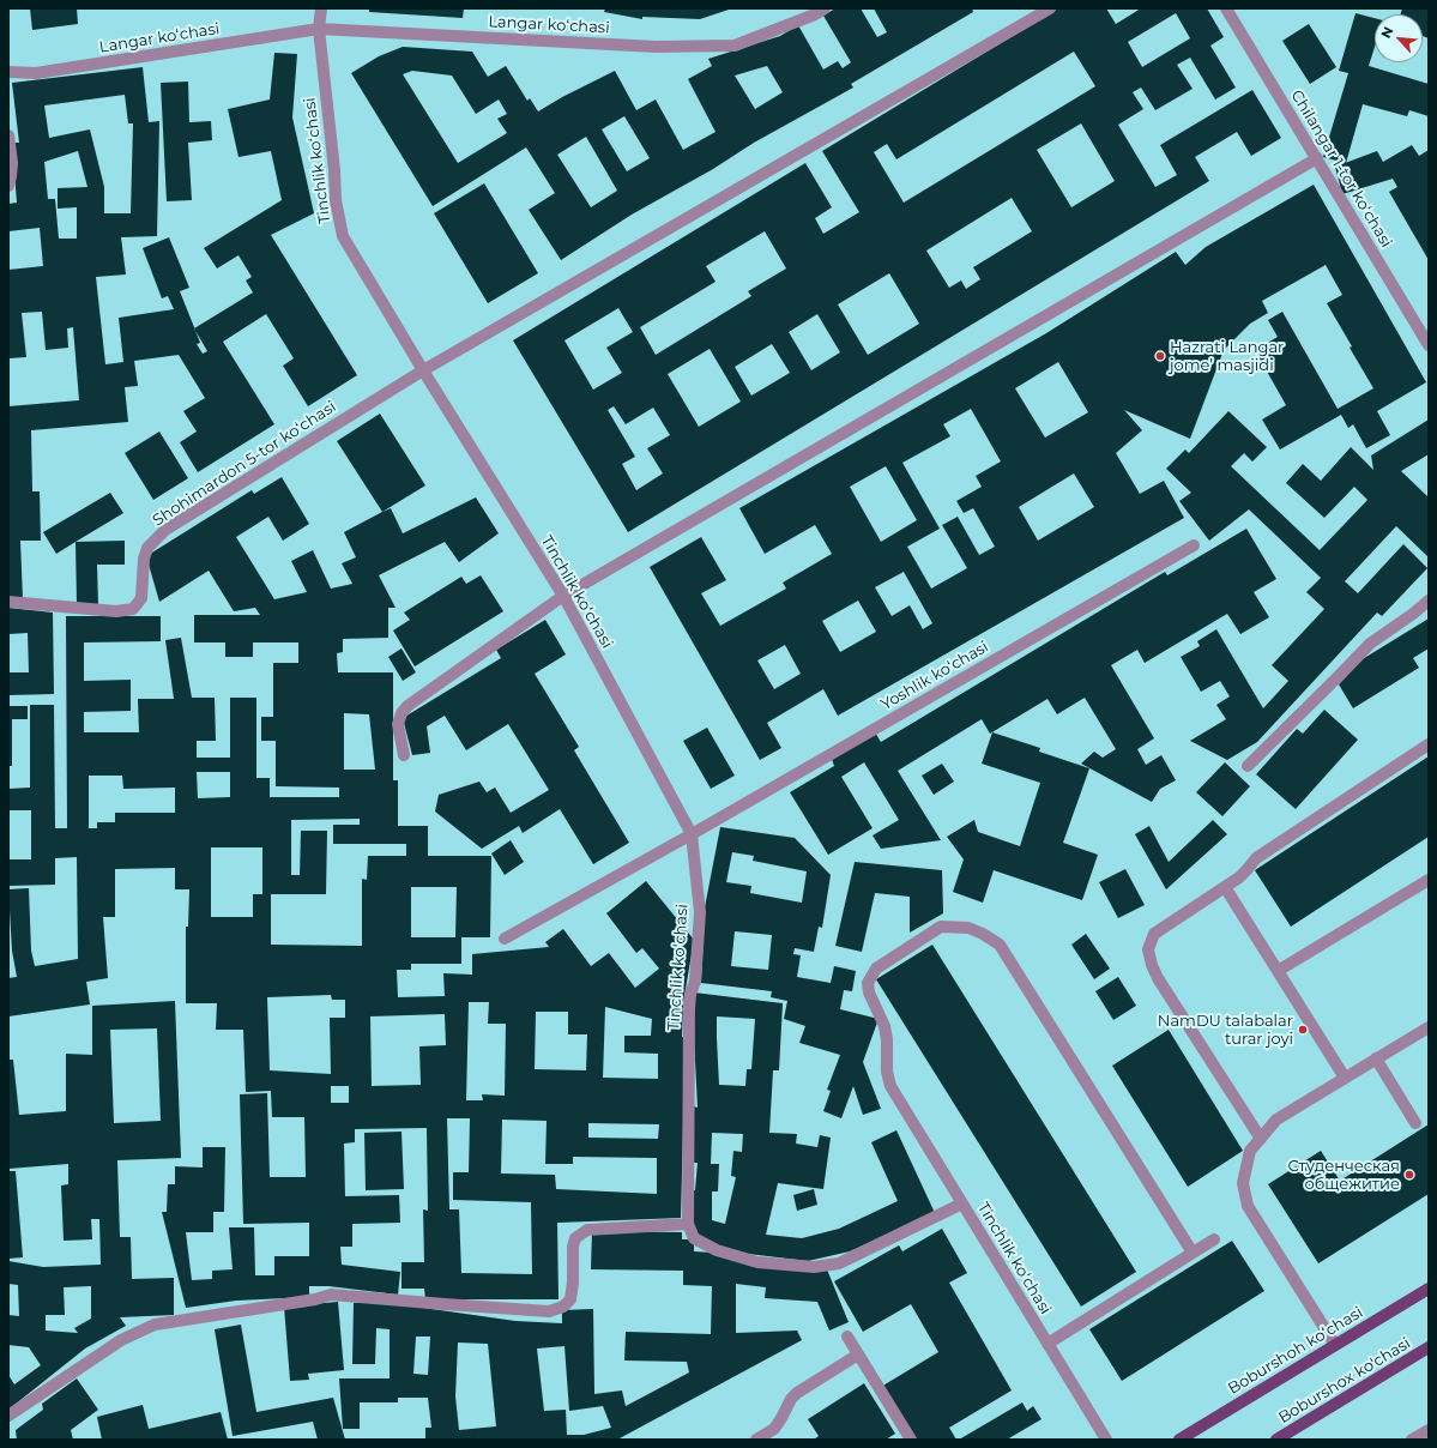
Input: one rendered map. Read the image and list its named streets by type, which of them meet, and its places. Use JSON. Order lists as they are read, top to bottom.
{
  "streets": {
    "main road": ["Boburshoh koʻchasi", "Boburshox ko'chasi"],
    "street": [
      "Langar koʻchasi",
      "Tinchlik koʻchasi",
      "Chilangar 1-tor koʻchasi",
      "Shohimardon 5-tor koʻchasi",
      "Yoshlik koʻchasi"
    ]
  },
  "crossings": [
    ["Langar koʻchasi", "Tinchlik koʻchasi"],
    ["Tinchlik koʻchasi", "Shohimardon 5-tor koʻchasi"],
    ["Tinchlik koʻchasi", "Yoshlik koʻchasi"]
  ],
  "places": ["Hazrati Langar jome’ masjidi", "NamDU talabalar turar joyi", "Студенческая общежитие"],
  "north": "top left"
}
